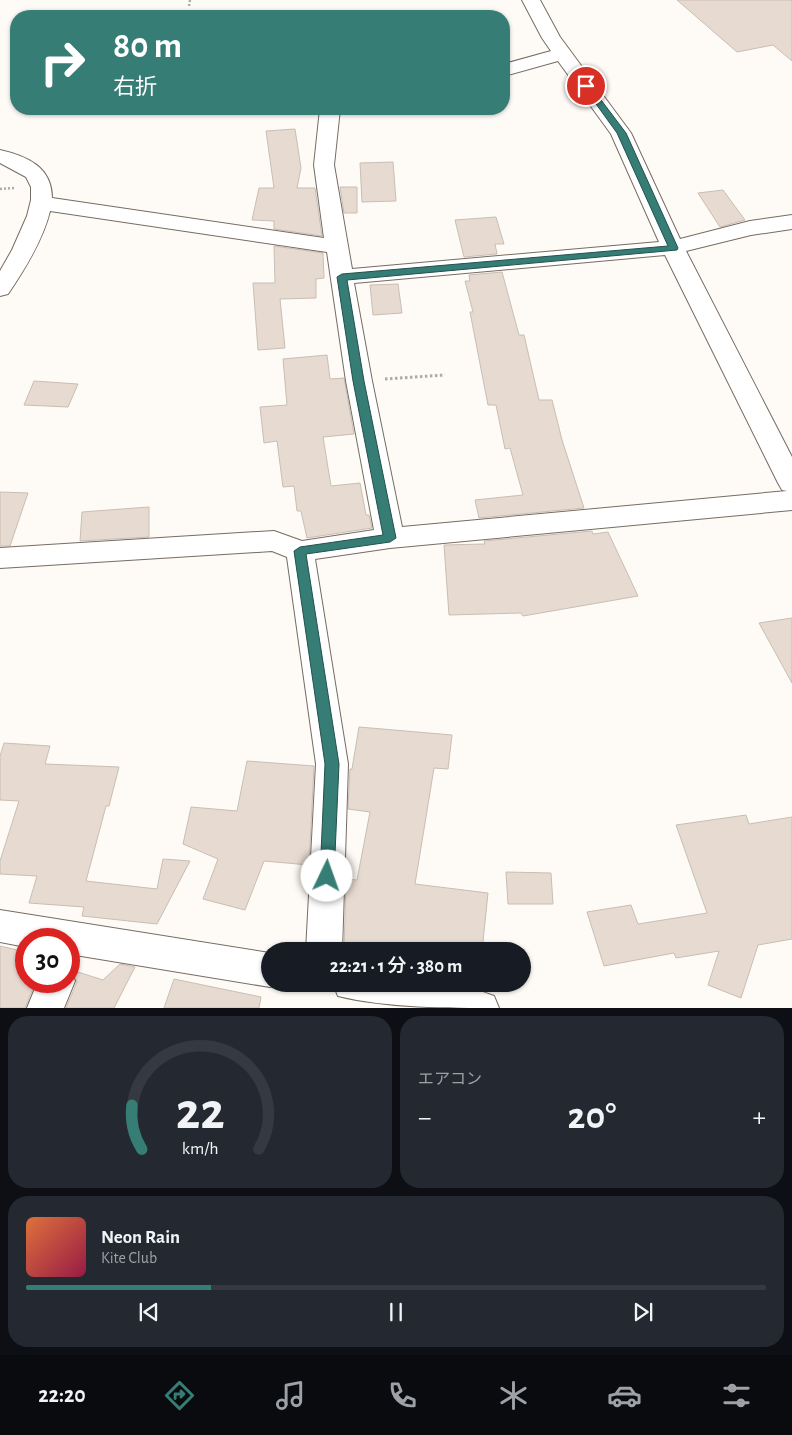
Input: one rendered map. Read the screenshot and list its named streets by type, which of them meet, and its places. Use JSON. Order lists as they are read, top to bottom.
{
  "page": {
    "turn": ["80 m", "右折"],
    "limit": "30",
    "trip": "22:21 · 1 分 · 380 m",
    "tile": "エアコン",
    "heat": ["−", "20°", "+"],
    "song": ["Neon Rain", "Kite Club"],
    "tabs": "22:20",
    "gauge": ["22", "km/h"]
  }
}
